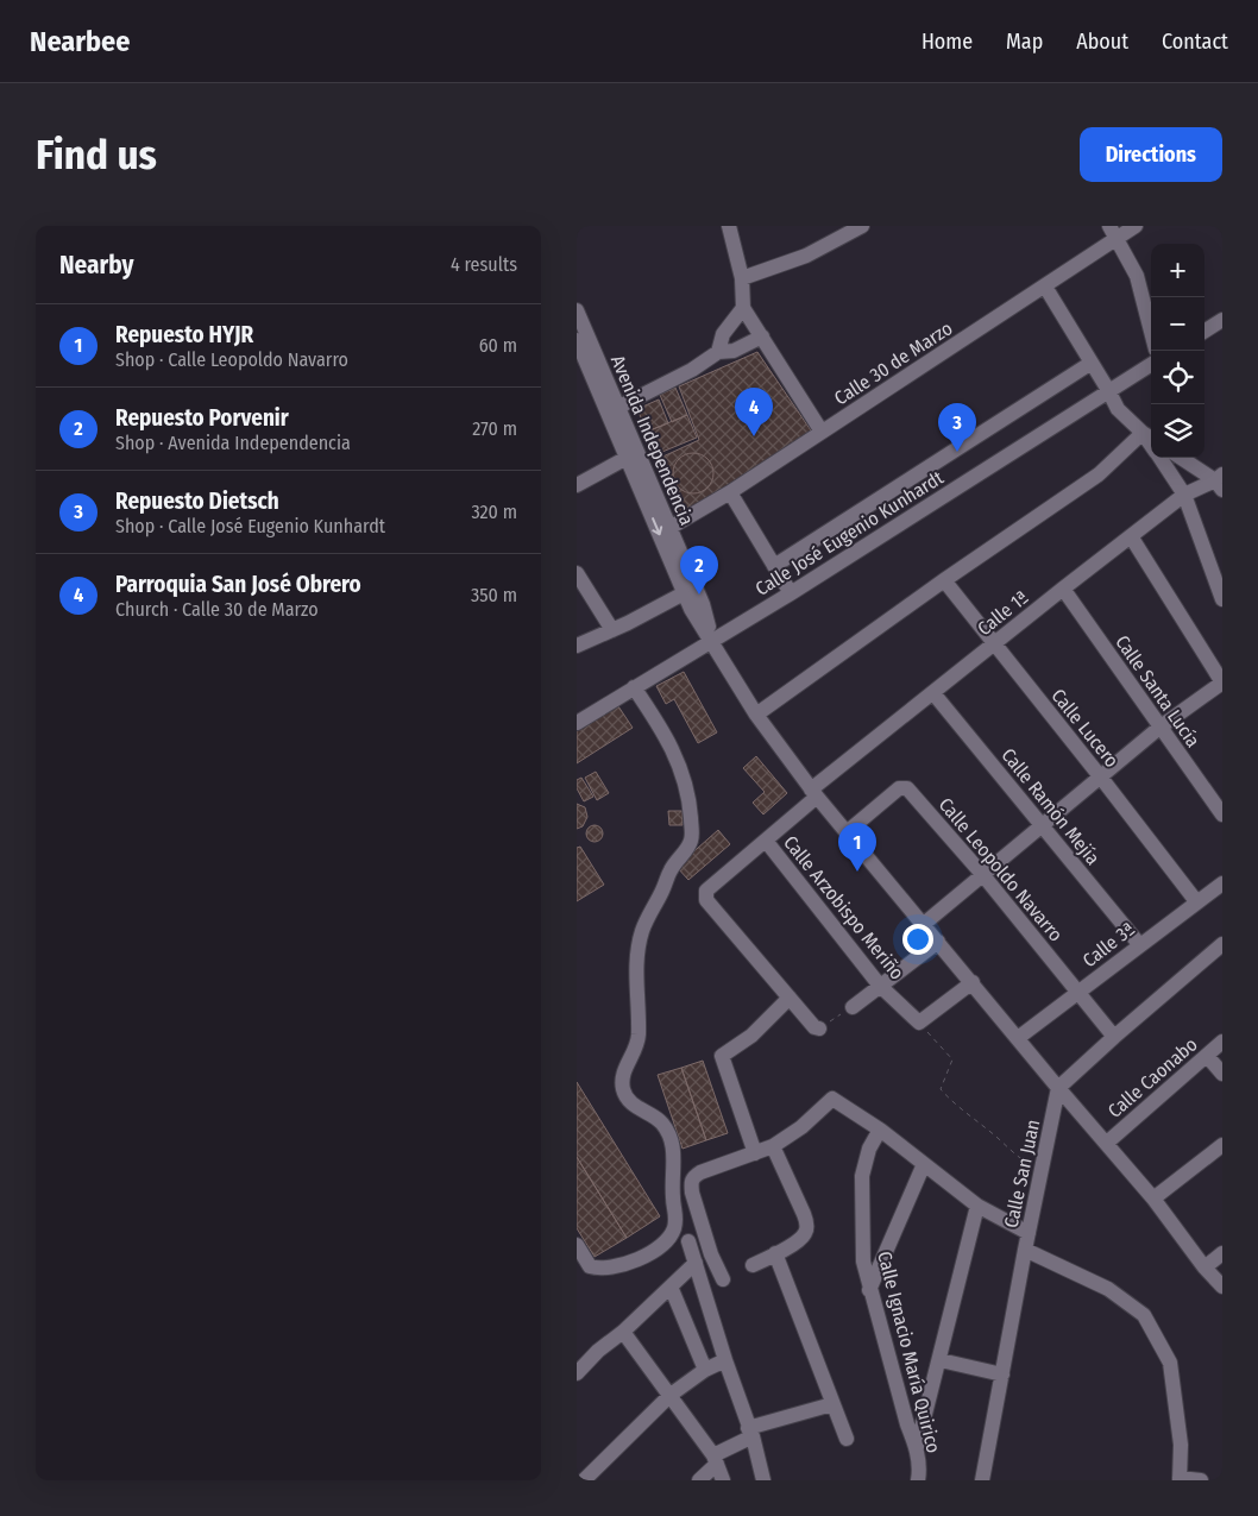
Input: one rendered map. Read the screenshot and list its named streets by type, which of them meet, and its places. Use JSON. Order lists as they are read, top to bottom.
{
  "streets": {
    "street": [
      "Calle 30 de Marzo",
      "Avenida Independencia",
      "Calle José Eugenio Kunhardt",
      "Calle 1ª",
      "Calle Santa Lucía",
      "Calle Lucero",
      "Calle Ramón Mejía",
      "Calle Leopoldo Navarro",
      "Calle Arzobispo Meriño",
      "Calle 3ª",
      "Calle Caonabo",
      "Calle San Juan",
      "Calle Ignacio María Quirico"
    ]
  },
  "crossings": [
    ["Calle 30 de Marzo", "Avenida Independencia"],
    ["Avenida Independencia", "Calle José Eugenio Kunhardt"],
    ["Calle 1ª", "Calle Santa Lucía"],
    ["Calle 1ª", "Calle Lucero"],
    ["Calle 1ª", "Calle Ramón Mejía"],
    ["Calle 1ª", "Calle Arzobispo Meriño"],
    ["Calle Lucero", "Calle 3ª"],
    ["Calle Ramón Mejía", "Calle 3ª"],
    ["Calle Leopoldo Navarro", "Calle 3ª"]
  ],
  "page": {
    "header": "Nearbee",
    "nav": [
      "Home",
      "Map",
      "About",
      "Contact"
    ],
    "buttons": "Directions",
    "title": "Find us",
    "heading": ["Nearby", "4 results"],
    "map_buttons": ["+", "−"],
    "list": [
      {
        "mark": "1",
        "name": "Repuesto HYJR",
        "note": "Shop · Calle Leopoldo Navarro",
        "value": "60 m"
      },
      {
        "mark": "2",
        "name": "Repuesto Porvenir",
        "note": "Shop · Avenida Independencia",
        "value": "270 m"
      },
      {
        "mark": "3",
        "name": "Repuesto Dietsch",
        "note": "Shop · Calle José Eugenio Kunhardt",
        "value": "320 m"
      },
      {
        "mark": "4",
        "name": "Parroquia San José Obrero",
        "note": "Church · Calle 30 de Marzo",
        "value": "350 m"
      }
    ],
    "pins": [
      "4",
      "3",
      "2",
      "1"
    ]
  }
}
